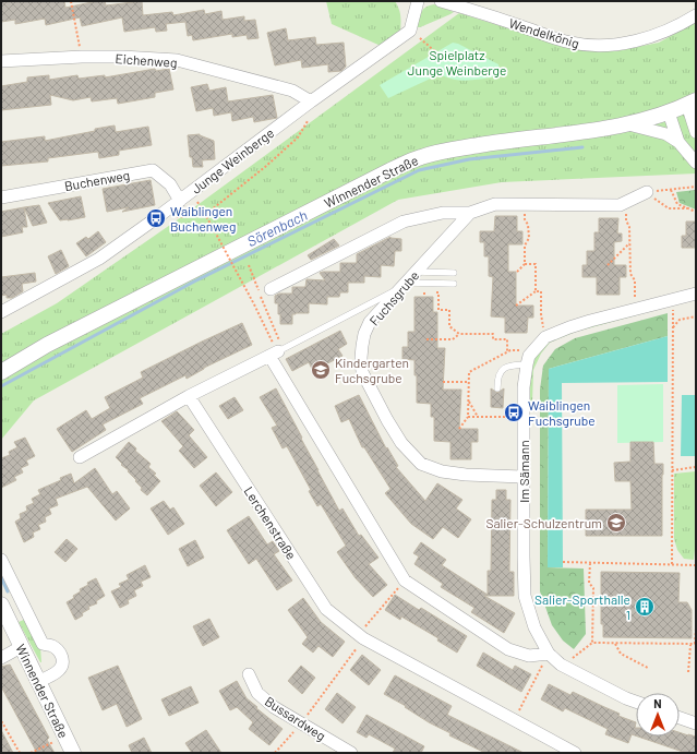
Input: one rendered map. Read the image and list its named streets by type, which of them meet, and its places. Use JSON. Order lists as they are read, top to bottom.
{
  "streets": {
    "street": [
      "Wendelkönig",
      "Eichenweg",
      "Junge Weinberge",
      "Buchenweg",
      "Winnender Straße",
      "Fuchsgrube",
      "Im Sämann",
      "Lerchenstraße",
      "Bussardweg"
    ]
  },
  "crossings": [
    ["Eichenweg", "Junge Weinberge"],
    ["Junge Weinberge", "Buchenweg"],
    ["Fuchsgrube", "Im Sämann"]
  ],
  "water": ["Sörenbach"],
  "parks": ["Spielplatz Junge Weinberge"],
  "places": {
    "bus stop": ["Waiblingen Buchenweg", "Waiblingen Fuchsgrube"],
    "school or university": ["Kindergarten Fuchsgrube", "Salier-Schulzentrum"],
    "building": ["Salier-Sporthalle 1"]
  },
  "north": "top"
}
